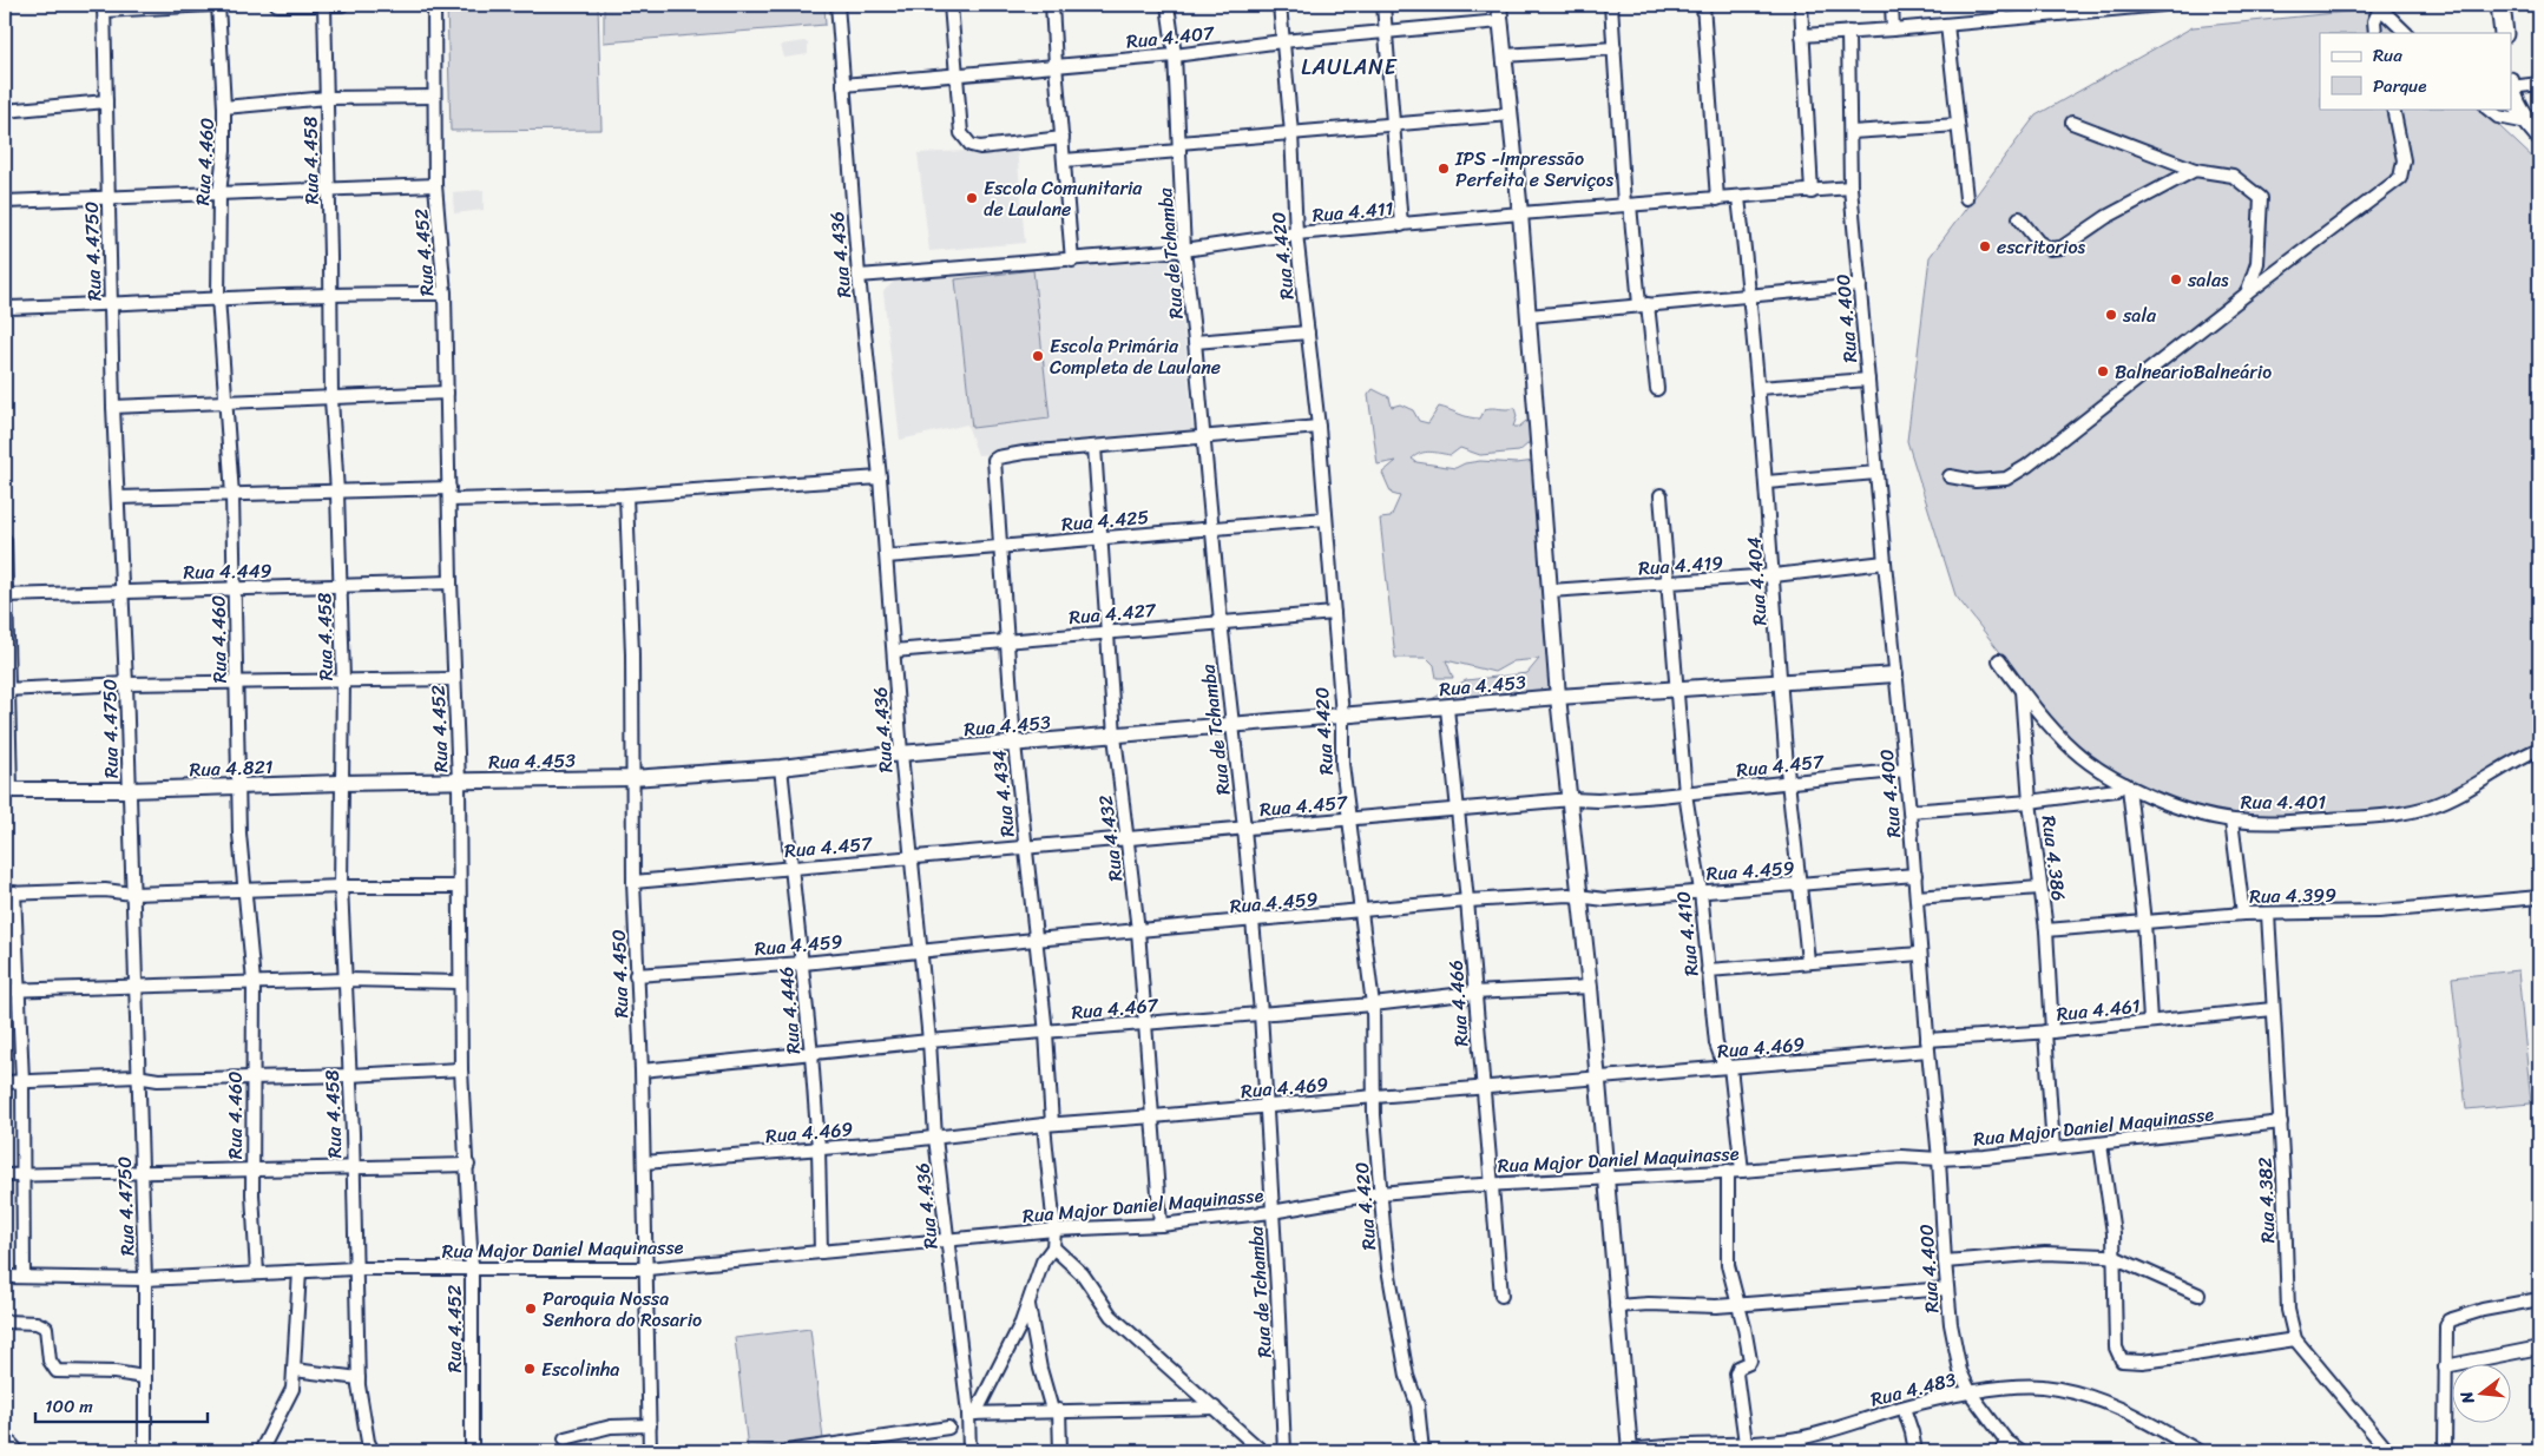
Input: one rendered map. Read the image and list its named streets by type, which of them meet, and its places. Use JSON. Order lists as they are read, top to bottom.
{
  "streets": {
    "street": [
      "Rua 4.407",
      "Rua 4.458",
      "Rua 4.460",
      "Rua 4.411",
      "Rua 4.4750",
      "Rua 4.452",
      "Rua de Tchamba",
      "Rua 4.436",
      "Rua 4.420",
      "Rua 4.400",
      "Rua 4.425",
      "Rua 4.419",
      "Rua 4.449",
      "Rua 4.404",
      "Rua 4.427",
      "Rua 4.453",
      "Rua 4.457",
      "Rua 4.821",
      "Rua 4.434",
      "Rua 4.401",
      "Rua 4.432",
      "Rua 4.386",
      "Rua 4.459",
      "Rua 4.399",
      "Rua 4.410",
      "Rua 4.450",
      "Rua 4.466",
      "Rua 4.467",
      "Rua 4.461",
      "Rua 4.446",
      "Rua 4.469",
      "Rua Major Daniel Maquinasse",
      "Rua 4.382",
      "Rua 4.483"
    ]
  },
  "crossings": [
    ["Rua 4.407", "Rua de Tchamba"],
    ["Rua 4.407", "Rua 4.436"],
    ["Rua 4.407", "Rua 4.420"],
    ["Rua 4.458", "Rua 4.449"],
    ["Rua 4.458", "Rua 4.821"],
    ["Rua 4.458", "Rua Major Daniel Maquinasse"],
    ["Rua 4.460", "Rua 4.449"],
    ["Rua 4.460", "Rua 4.821"],
    ["Rua 4.460", "Rua Major Daniel Maquinasse"],
    ["Rua 4.411", "Rua de Tchamba"],
    ["Rua 4.411", "Rua 4.436"],
    ["Rua 4.411", "Rua 4.420"],
    ["Rua 4.411", "Rua 4.400"],
    ["Rua 4.411", "Rua 4.404"],
    ["Rua 4.4750", "Rua 4.449"],
    ["Rua 4.4750", "Rua 4.821"],
    ["Rua 4.4750", "Rua Major Daniel Maquinasse"],
    ["Rua 4.452", "Rua 4.449"],
    ["Rua 4.452", "Rua 4.453"],
    ["Rua 4.452", "Rua 4.821"],
    ["Rua 4.452", "Rua Major Daniel Maquinasse"],
    ["Rua de Tchamba", "Rua 4.425"],
    ["Rua de Tchamba", "Rua 4.427"],
    ["Rua de Tchamba", "Rua 4.453"],
    ["Rua de Tchamba", "Rua 4.457"],
    ["Rua de Tchamba", "Rua 4.459"],
    ["Rua de Tchamba", "Rua 4.467"],
    ["Rua de Tchamba", "Rua 4.469"],
    ["Rua de Tchamba", "Rua Major Daniel Maquinasse"],
    ["Rua 4.436", "Rua 4.425"],
    ["Rua 4.436", "Rua 4.427"],
    ["Rua 4.436", "Rua 4.453"],
    ["Rua 4.436", "Rua 4.457"],
    ["Rua 4.436", "Rua 4.459"],
    ["Rua 4.436", "Rua 4.467"],
    ["Rua 4.436", "Rua 4.469"],
    ["Rua 4.436", "Rua Major Daniel Maquinasse"],
    ["Rua 4.420", "Rua 4.425"],
    ["Rua 4.420", "Rua 4.427"],
    ["Rua 4.420", "Rua 4.453"],
    ["Rua 4.420", "Rua 4.457"],
    ["Rua 4.420", "Rua 4.459"],
    ["Rua 4.420", "Rua 4.467"],
    ["Rua 4.420", "Rua 4.469"],
    ["Rua 4.420", "Rua Major Daniel Maquinasse"],
    ["Rua 4.400", "Rua 4.419"],
    ["Rua 4.400", "Rua 4.453"],
    ["Rua 4.400", "Rua 4.457"],
    ["Rua 4.400", "Rua 4.459"],
    ["Rua 4.400", "Rua 4.461"],
    ["Rua 4.400", "Rua 4.469"],
    ["Rua 4.400", "Rua Major Daniel Maquinasse"],
    ["Rua 4.400", "Rua 4.483"],
    ["Rua 4.425", "Rua 4.434"],
    ["Rua 4.425", "Rua 4.432"],
    ["Rua 4.419", "Rua 4.404"],
    ["Rua 4.419", "Rua 4.410"],
    ["Rua 4.404", "Rua 4.453"],
    ["Rua 4.404", "Rua 4.457"],
    ["Rua 4.404", "Rua 4.459"],
    ["Rua 4.427", "Rua 4.434"],
    ["Rua 4.427", "Rua 4.432"],
    ["Rua 4.453", "Rua 4.821"],
    ["Rua 4.453", "Rua 4.434"],
    ["Rua 4.453", "Rua 4.432"],
    ["Rua 4.453", "Rua 4.410"],
    ["Rua 4.453", "Rua 4.450"],
    ["Rua 4.453", "Rua 4.466"],
    ["Rua 4.453", "Rua 4.446"],
    ["Rua 4.457", "Rua 4.434"],
    ["Rua 4.457", "Rua 4.432"],
    ["Rua 4.457", "Rua 4.410"],
    ["Rua 4.457", "Rua 4.450"],
    ["Rua 4.457", "Rua 4.466"],
    ["Rua 4.457", "Rua 4.446"],
    ["Rua 4.434", "Rua 4.432"],
    ["Rua 4.434", "Rua 4.459"],
    ["Rua 4.434", "Rua 4.467"],
    ["Rua 4.434", "Rua 4.469"],
    ["Rua 4.434", "Rua Major Daniel Maquinasse"],
    ["Rua 4.401", "Rua 4.386"],
    ["Rua 4.432", "Rua 4.459"],
    ["Rua 4.432", "Rua 4.467"],
    ["Rua 4.432", "Rua 4.469"],
    ["Rua 4.432", "Rua Major Daniel Maquinasse"],
    ["Rua 4.386", "Rua 4.399"],
    ["Rua 4.386", "Rua 4.461"],
    ["Rua 4.386", "Rua Major Daniel Maquinasse"],
    ["Rua 4.459", "Rua 4.410"],
    ["Rua 4.459", "Rua 4.450"],
    ["Rua 4.459", "Rua 4.466"],
    ["Rua 4.459", "Rua 4.446"],
    ["Rua 4.399", "Rua 4.382"],
    ["Rua 4.410", "Rua 4.469"],
    ["Rua 4.410", "Rua Major Daniel Maquinasse"],
    ["Rua 4.450", "Rua 4.467"],
    ["Rua 4.450", "Rua 4.469"],
    ["Rua 4.450", "Rua Major Daniel Maquinasse"],
    ["Rua 4.466", "Rua 4.467"],
    ["Rua 4.466", "Rua 4.469"],
    ["Rua 4.466", "Rua Major Daniel Maquinasse"],
    ["Rua 4.467", "Rua 4.446"],
    ["Rua 4.461", "Rua 4.469"],
    ["Rua 4.461", "Rua 4.382"],
    ["Rua 4.446", "Rua 4.469"],
    ["Rua 4.446", "Rua Major Daniel Maquinasse"],
    ["Rua Major Daniel Maquinasse", "Rua 4.382"]
  ],
  "districts": ["LAULANE"],
  "places": [
    "IPS -Impressão Perfeita e Serviços",
    "Escola Comunitaria de Laulane",
    "escritorios",
    "salas",
    "sala",
    "Escola Primária Completa de Laulane",
    "BalnearioBalneário",
    "Paroquia Nossa Senhora do Rosario",
    "Escolinha"
  ],
  "legend": ["Rua", "Parque"],
  "scale_bar": "100 m",
  "north": "left"
}
